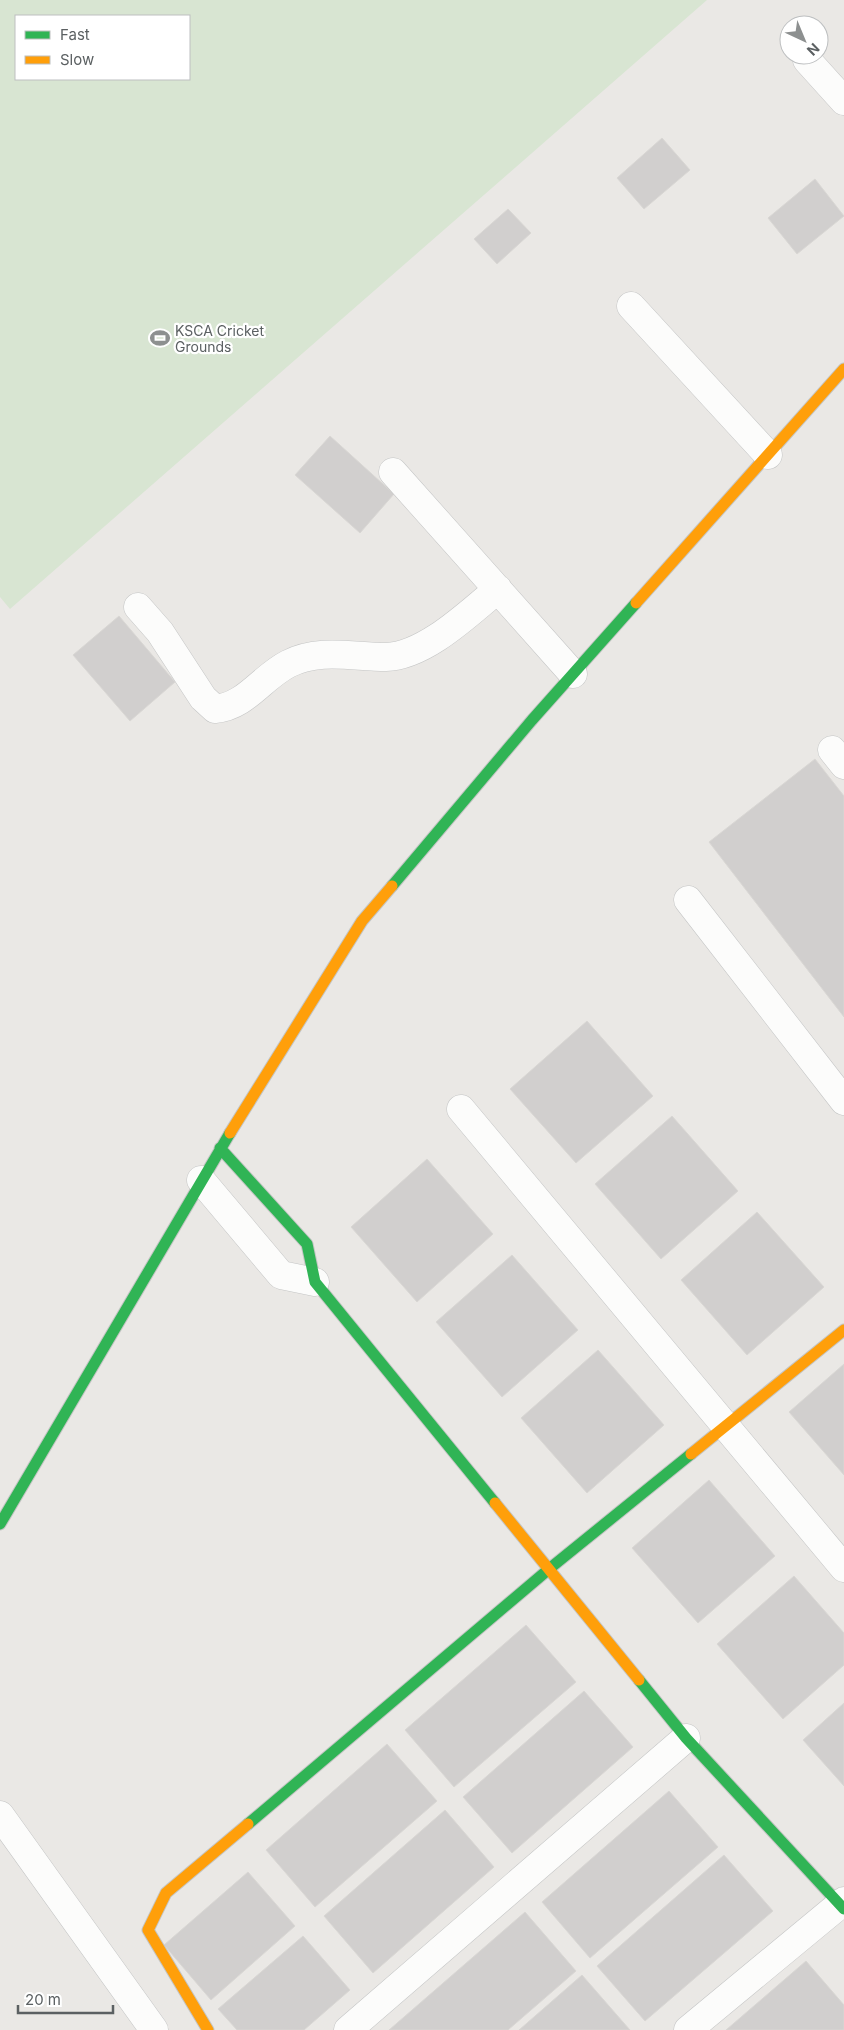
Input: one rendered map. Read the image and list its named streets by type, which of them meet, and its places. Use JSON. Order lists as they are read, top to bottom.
{
  "places": {
    "sports": ["KSCA Cricket Grounds"]
  },
  "legend": ["Fast", "Slow"],
  "scale_bar": "20 m",
  "north": "bottom right"
}
